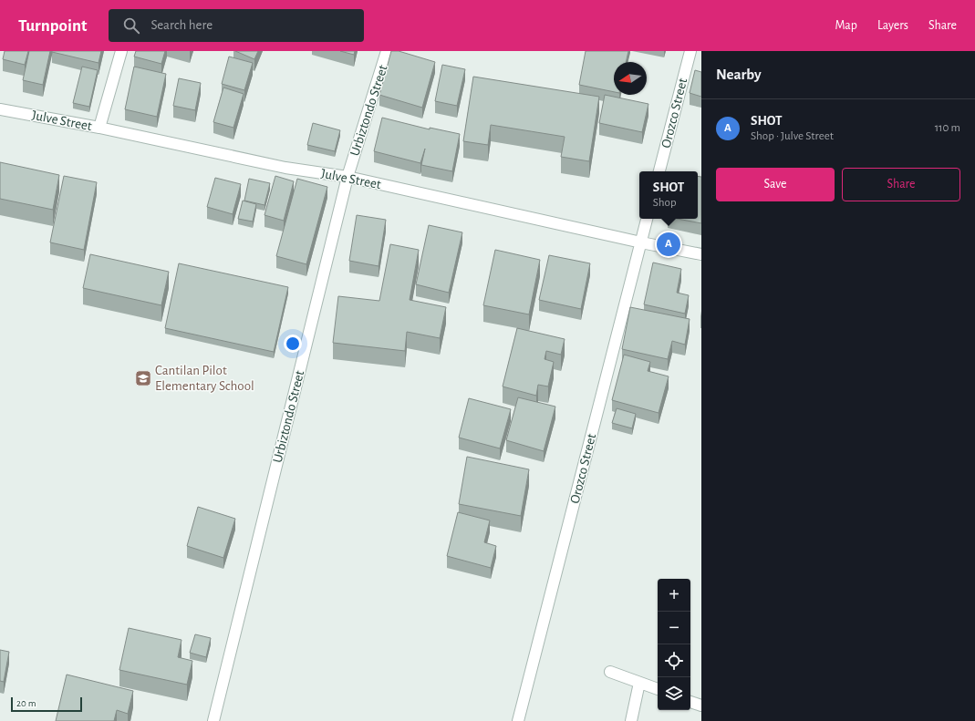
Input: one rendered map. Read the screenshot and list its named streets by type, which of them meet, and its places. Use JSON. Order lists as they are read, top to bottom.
{
  "streets": {
    "street": ["Urbiztondo Street", "Orozco Street", "Julve Street"]
  },
  "crossings": [
    ["Urbiztondo Street", "Julve Street"],
    ["Orozco Street", "Julve Street"]
  ],
  "places": {
    "school or university": ["Cantilan Pilot Elementary School"]
  },
  "scale_bar": "20 m",
  "north": "left",
  "page": {
    "header": "Turnpoint",
    "search": "Search here",
    "nav": ["Map", "Layers", "Share"],
    "heading": "Nearby",
    "list": [
      {
        "mark": "A",
        "name": "SHOT",
        "note": "Shop · Julve Street",
        "value": "110 m"
      }
    ],
    "buttons": ["Save", "Share"],
    "popup": ["SHOT", "Shop"],
    "pins": "A",
    "map_buttons": ["+", "−"],
    "scale": "20 m"
  }
}
